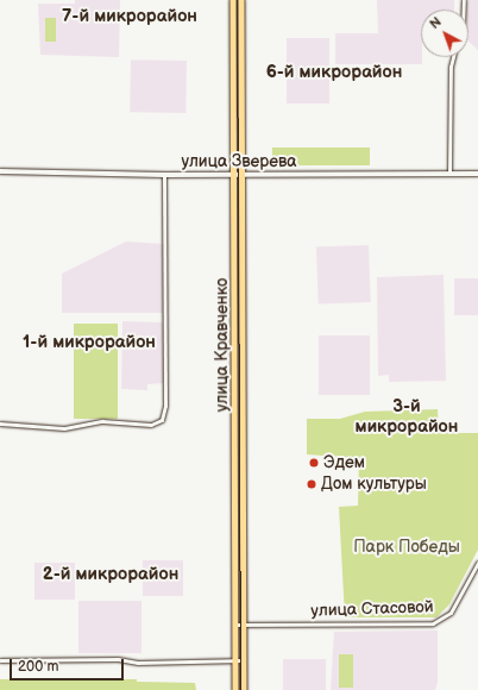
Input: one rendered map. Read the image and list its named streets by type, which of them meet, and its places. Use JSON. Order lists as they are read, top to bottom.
{
  "streets": {
    "main road": ["улица Зверева", "улица Кравченко"],
    "street": ["улица Стасовой"]
  },
  "crossings": [
    ["улица Зверева", "улица Кравченко"],
    ["улица Кравченко", "улица Стасовой"]
  ],
  "districts": [
    "7-й микрорайон",
    "6-й микрорайон",
    "1-й микрорайон",
    "3-й микрорайон",
    "2-й микрорайон"
  ],
  "parks": ["Парк Победы"],
  "places": ["Эдем", "Дом культуры"],
  "scale_bar": "200 m",
  "north": "top left"
}
